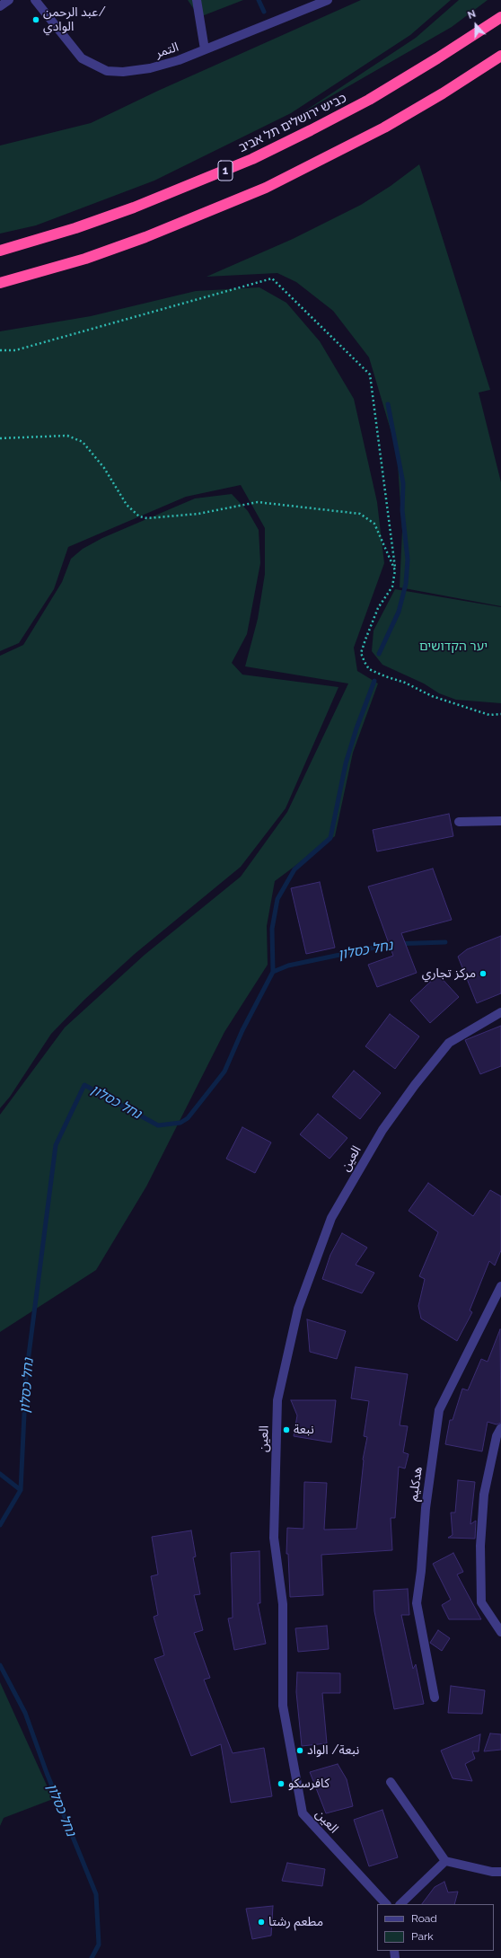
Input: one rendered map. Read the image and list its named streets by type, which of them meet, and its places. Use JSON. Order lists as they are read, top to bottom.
{
  "streets": {
    "highway": ["כביש ירושלים תל אביב", "1"],
    "street": ["التمر", "العين", "هدكليم"]
  },
  "water": ["נחל כסלון"],
  "parks": ["יער הקדושים"],
  "places": [
    "عبد الرحمن/ الوادي",
    "مركز تجاري",
    "نبعة",
    "نبعة/ الواد",
    "كافرسكو",
    "مطعم رشتا"
  ],
  "legend": ["Road", "Park"],
  "north": "top"
}
